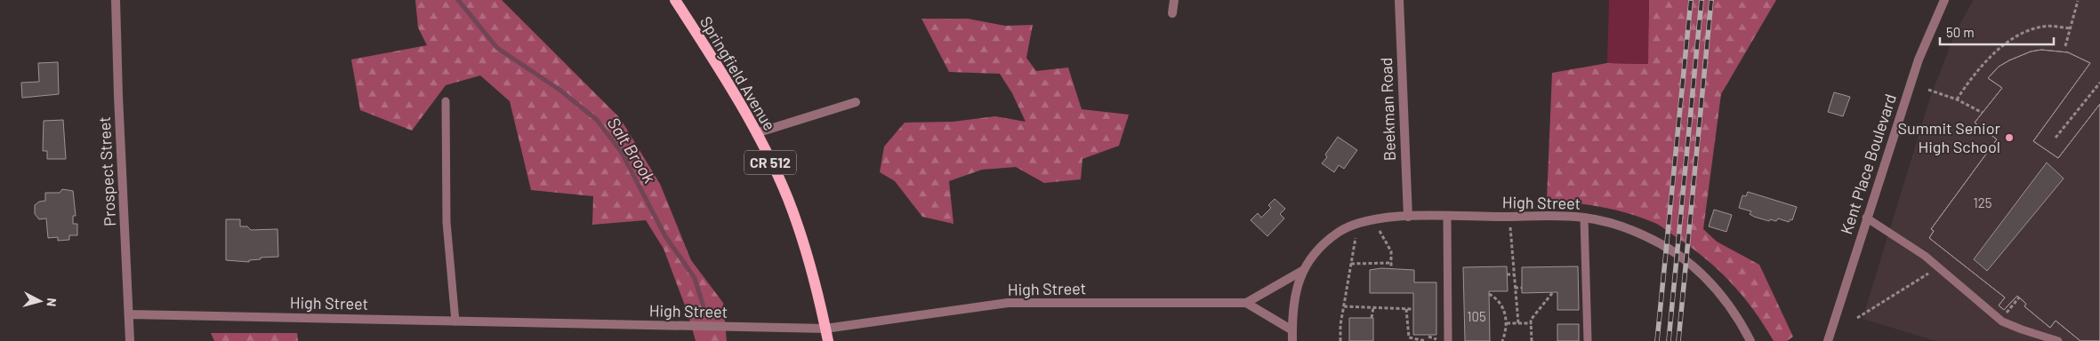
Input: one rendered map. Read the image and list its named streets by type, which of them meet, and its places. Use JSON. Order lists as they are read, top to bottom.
{
  "streets": {
    "main road": ["Springfield Avenue", "CR 512"],
    "street": [
      "Beekman Road",
      "Kent Place Boulevard",
      "Prospect Street",
      "High Street"
    ]
  },
  "crossings": [
    ["Springfield Avenue", "High Street"],
    ["Beekman Road", "High Street"],
    ["Prospect Street", "High Street"]
  ],
  "water": ["Salt Brook"],
  "places": ["Summit Senior High School"],
  "house_numbers": ["125", "105"],
  "scale_bar": "50 m",
  "north": "right"
}
